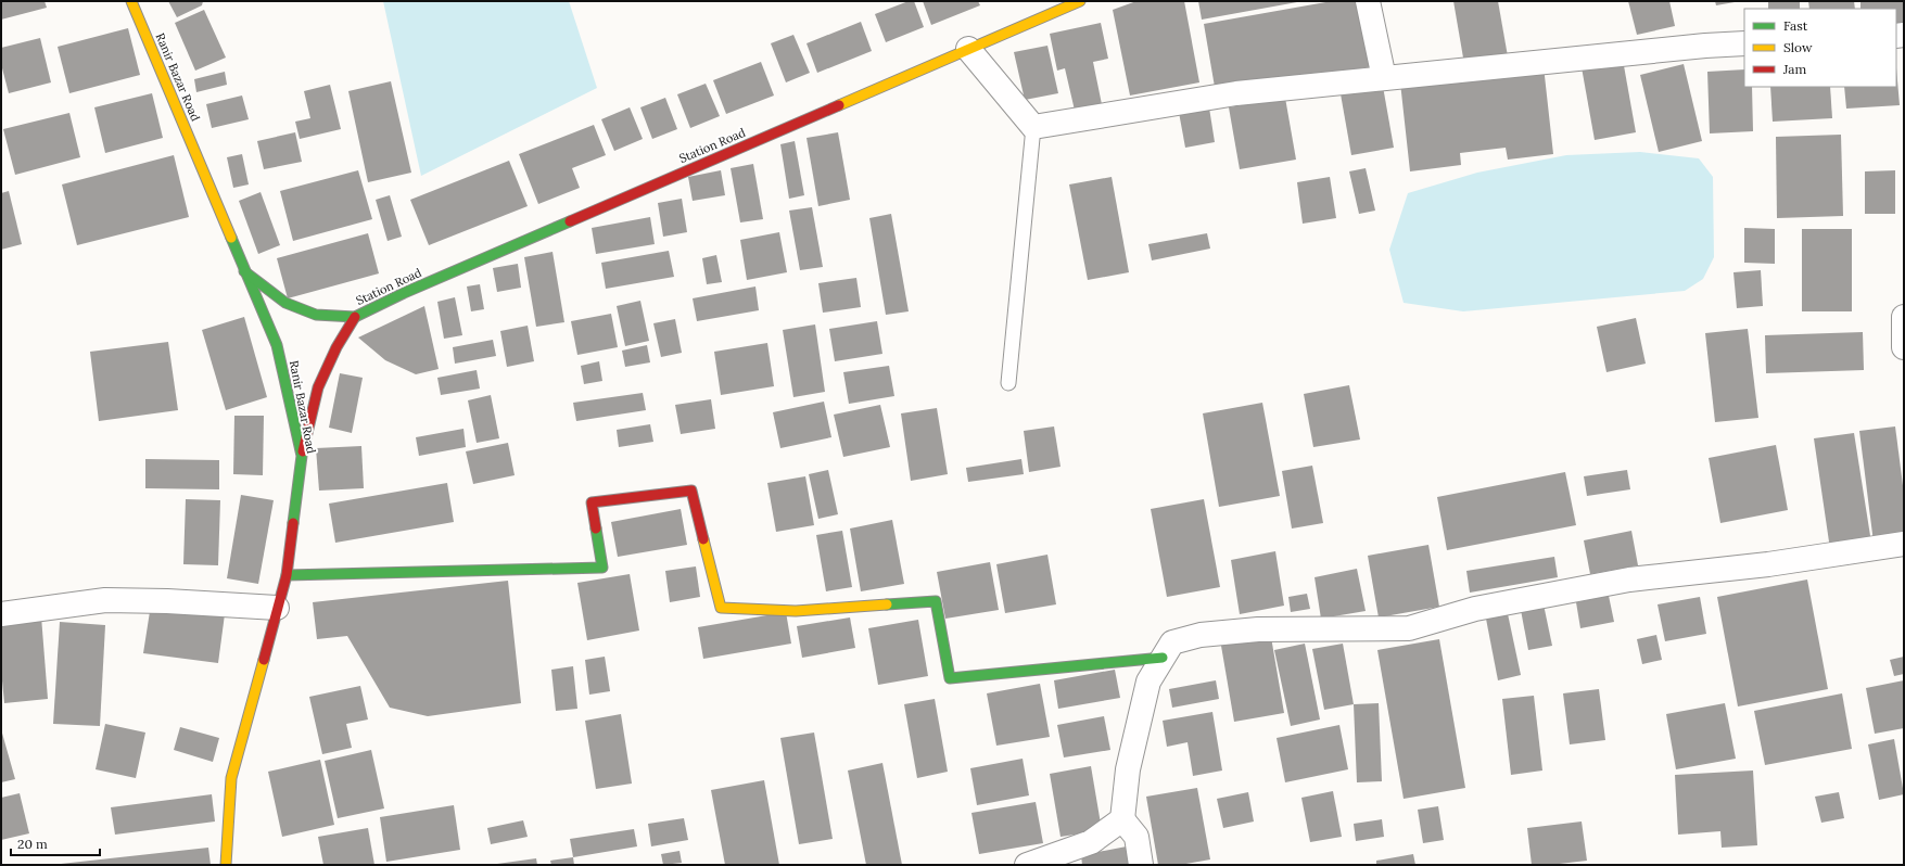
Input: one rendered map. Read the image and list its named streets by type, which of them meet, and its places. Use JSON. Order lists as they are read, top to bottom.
{
  "streets": {
    "street": ["Ranir Bazar Road", "Station Road"]
  },
  "crossings": [
    ["Ranir Bazar Road", "Station Road"]
  ],
  "legend": ["Fast", "Slow", "Jam"],
  "scale_bar": "20 m"
}
